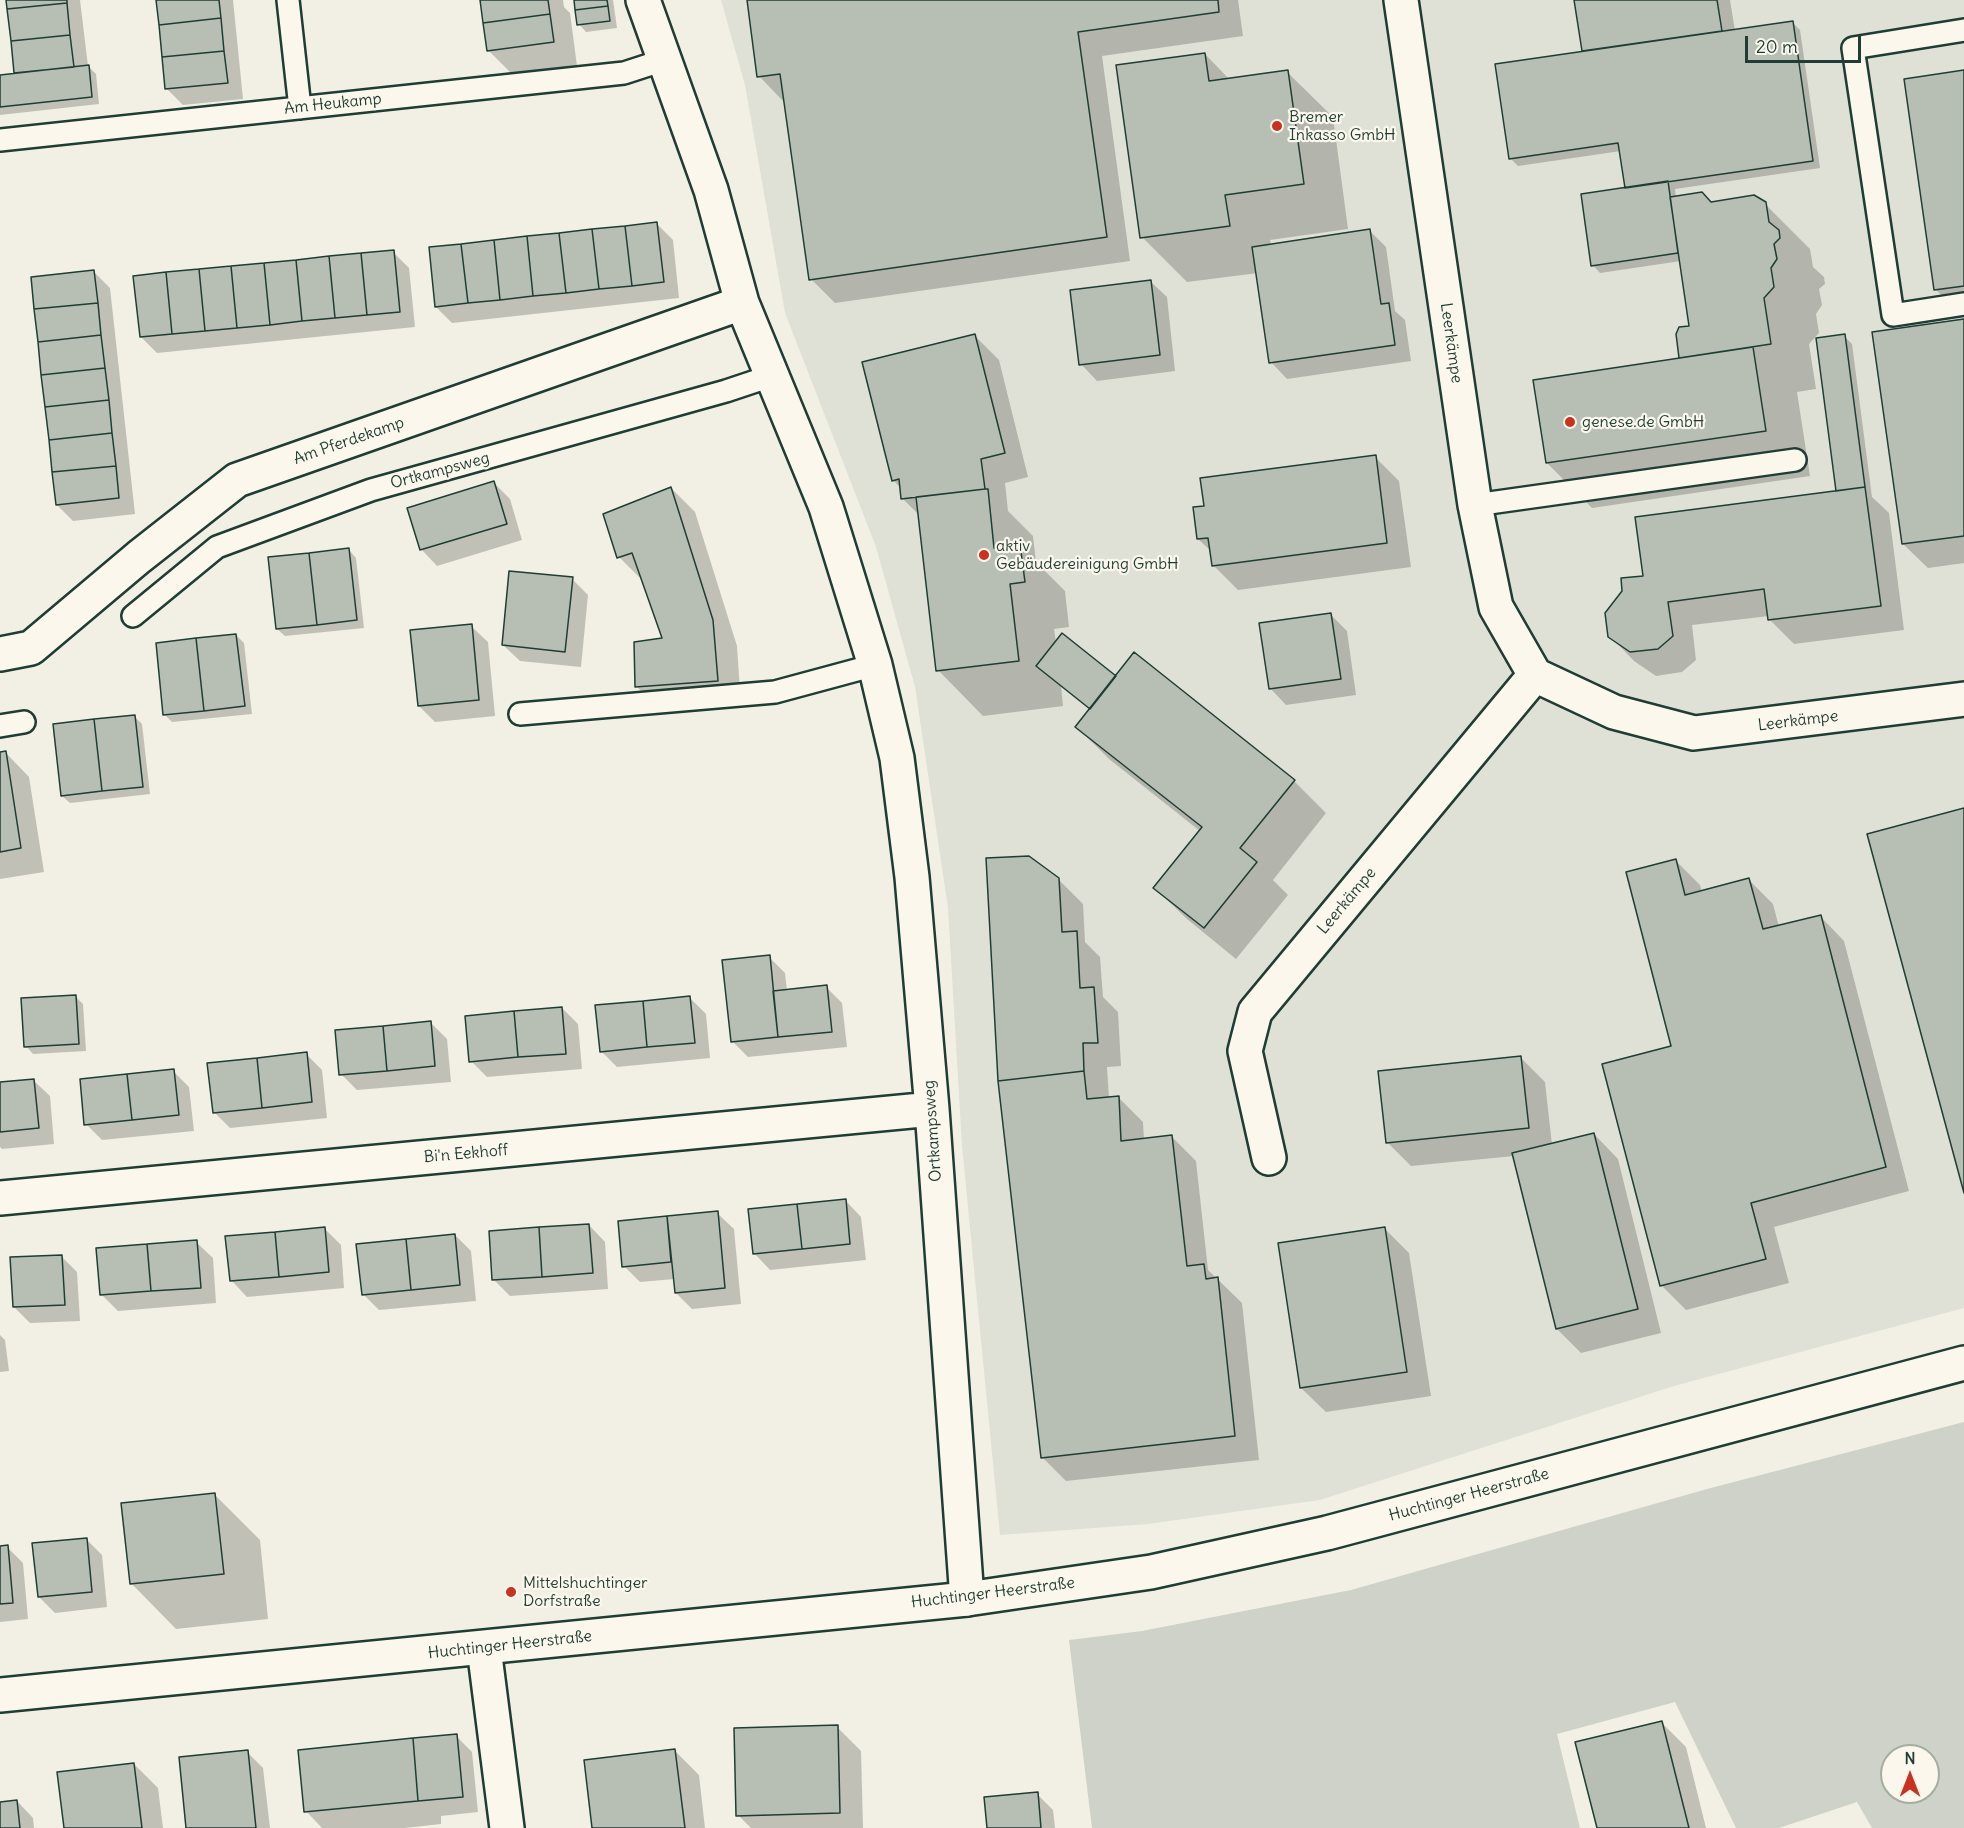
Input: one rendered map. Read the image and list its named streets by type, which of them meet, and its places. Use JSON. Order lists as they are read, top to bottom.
{
  "streets": {
    "street": [
      "Leerkämpe",
      "Am Pferdekamp",
      "Ortkampsweg",
      "Bi'n Eekhoff",
      "Huchtinger Heerstraße"
    ],
    "lane": ["Am Heukamp"]
  },
  "crossings": [
    ["Am Heukamp", "Ortkampsweg"],
    ["Am Pferdekamp", "Ortkampsweg"],
    ["Ortkampsweg", "Bi'n Eekhoff"],
    ["Ortkampsweg", "Huchtinger Heerstraße"]
  ],
  "places": [
    "Bremer Inkasso GmbH",
    "genese.de GmbH",
    "aktiv Gebäudereinigung GmbH",
    "Mittelshuchtinger Dorfstraße"
  ],
  "scale_bar": "20 m",
  "north": "top"
}
